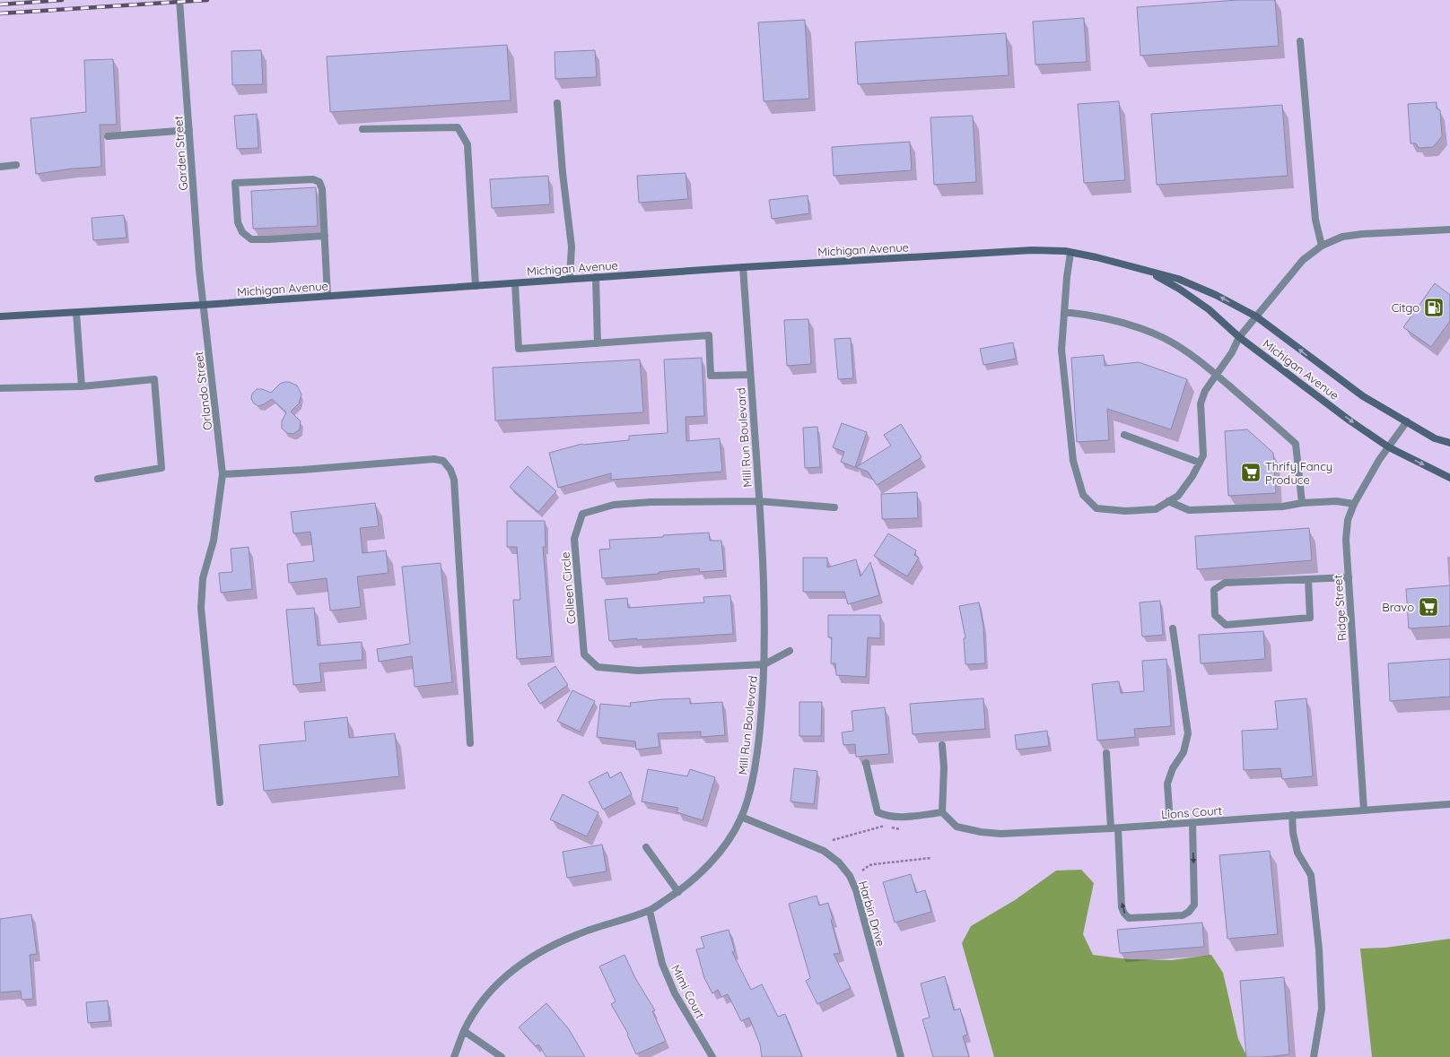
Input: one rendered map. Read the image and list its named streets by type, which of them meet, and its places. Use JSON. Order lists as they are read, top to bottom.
{
  "streets": {
    "main road": ["Michigan Avenue"],
    "street": [
      "Garden Street",
      "Orlando Street",
      "Mill Run Boulevard",
      "Colleen Circle",
      "Ridge Street",
      "Lions Court",
      "Harbin Drive",
      "Mimi Court"
    ]
  },
  "crossings": [
    ["Garden Street", "Michigan Avenue"],
    ["Garden Street", "Orlando Street"],
    ["Michigan Avenue", "Orlando Street"],
    ["Michigan Avenue", "Mill Run Boulevard"],
    ["Michigan Avenue", "Ridge Street"],
    ["Mill Run Boulevard", "Colleen Circle"],
    ["Mill Run Boulevard", "Harbin Drive"],
    ["Mill Run Boulevard", "Mimi Court"],
    ["Ridge Street", "Lions Court"]
  ],
  "places": {
    "fuel station": ["Citgo"],
    "supermarket": ["Thrify Fancy Produce", "Bravo"]
  }
}
